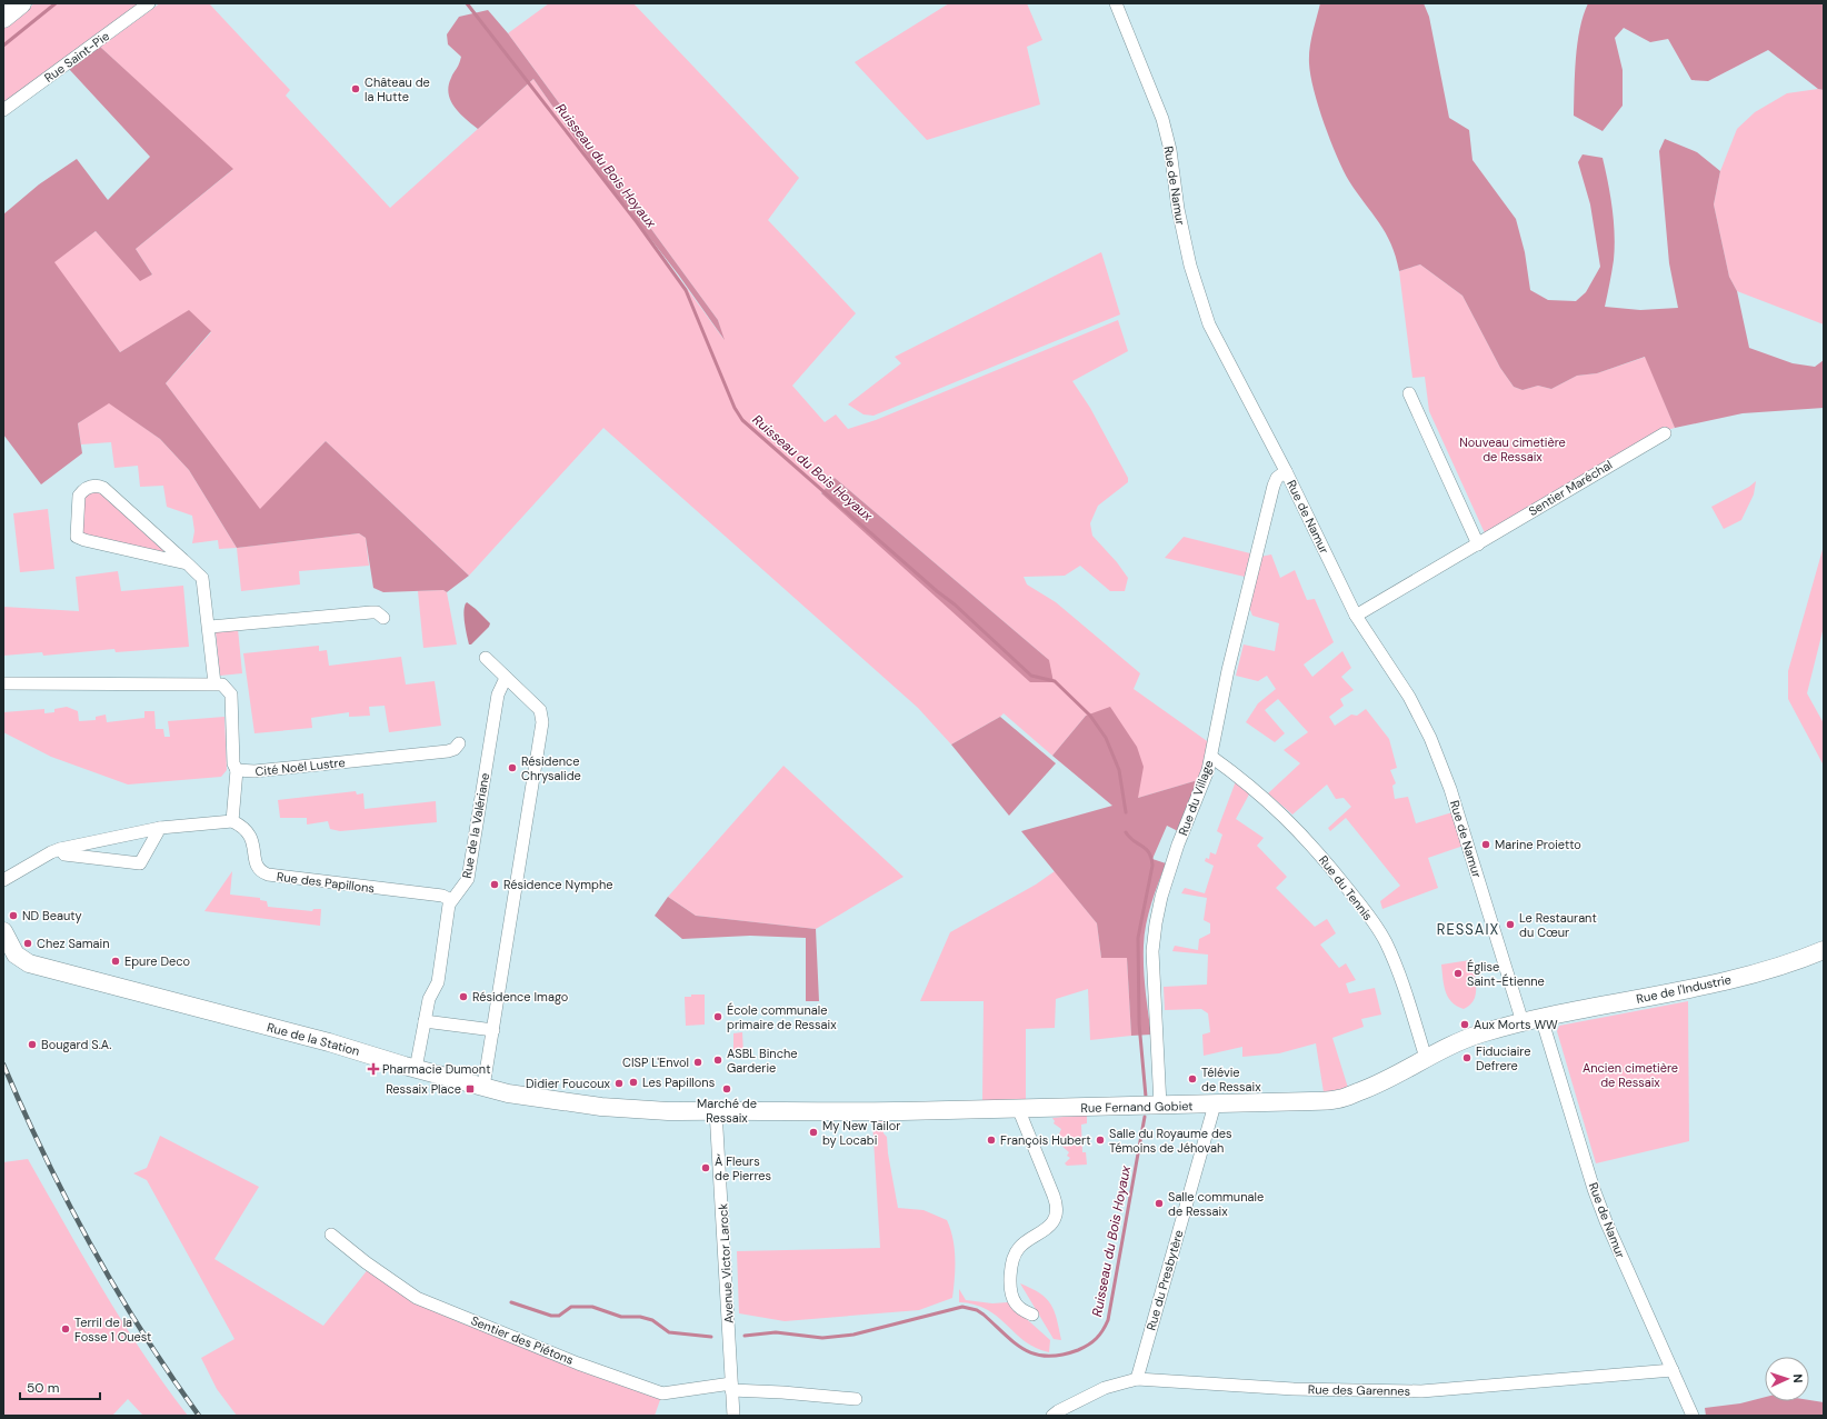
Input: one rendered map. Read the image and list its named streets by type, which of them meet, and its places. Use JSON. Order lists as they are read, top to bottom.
{
  "streets": {
    "street": [
      "Rue Saint-Pie",
      "Rue de Namur",
      "Sentier Maréchal",
      "Cité Noël Lustre",
      "Rue du Village",
      "Rue de la Valériane",
      "Rue des Papillons",
      "Rue du Tennis",
      "Rue de l'Industrie",
      "Rue de la Station",
      "Rue Fernand Gobiet",
      "Avenue Victor Larock",
      "Rue du Presbytère",
      "Sentier des Piétons",
      "Rue des Garennes"
    ]
  },
  "crossings": [
    ["Rue de Namur", "Sentier Maréchal"],
    ["Rue de Namur", "Rue du Village"],
    ["Rue de Namur", "Rue de l'Industrie"],
    ["Rue de Namur", "Rue Fernand Gobiet"],
    ["Rue de Namur", "Rue des Garennes"],
    ["Rue du Village", "Rue du Tennis"],
    ["Rue du Village", "Rue Fernand Gobiet"],
    ["Rue de la Valériane", "Rue des Papillons"],
    ["Rue de la Valériane", "Rue de la Station"],
    ["Rue du Tennis", "Rue Fernand Gobiet"],
    ["Rue de l'Industrie", "Rue Fernand Gobiet"],
    ["Rue de la Station", "Rue Fernand Gobiet"],
    ["Rue de la Station", "Avenue Victor Larock"],
    ["Rue Fernand Gobiet", "Avenue Victor Larock"],
    ["Rue Fernand Gobiet", "Rue du Presbytère"],
    ["Avenue Victor Larock", "Sentier des Piétons"],
    ["Rue du Presbytère", "Rue des Garennes"]
  ],
  "districts": ["RESSAIX"],
  "water": ["Ruisseau du Bois Hoyaux"],
  "parks": ["Nouveau cimetière de Ressaix", "Ancien cimetière de Ressaix"],
  "places": {
    "other": [
      "Château de la Hutte",
      "Résidence Chrysalide",
      "Marine Proietto",
      "Résidence Nymphe",
      "ND Beauty",
      "Le Restaurant du Cœur",
      "Chez Samain",
      "Epure Deco",
      "Église Saint-Étienne",
      "Résidence Imago",
      "École communale primaire de Ressaix",
      "Aux Morts WW",
      "Bougard S.A.",
      "Fiduciaire Defrere",
      "ASBL Binche Garderie",
      "CISP L'Envol",
      "Télévie de Ressaix",
      "Les Papillons",
      "Didier Foucoux",
      "Marché de Ressaix",
      "My New Tailor by Locabi",
      "François Hubert",
      "Salle du Royaume des Témoins de Jéhovah",
      "À Fleurs de Pierres",
      "Salle communale de Ressaix",
      "Terril de la Fosse 1 Ouest"
    ],
    "health": ["Pharmacie Dumont"],
    "transit": ["Ressaix Place"]
  },
  "scale_bar": "50 m",
  "north": "right"
}
